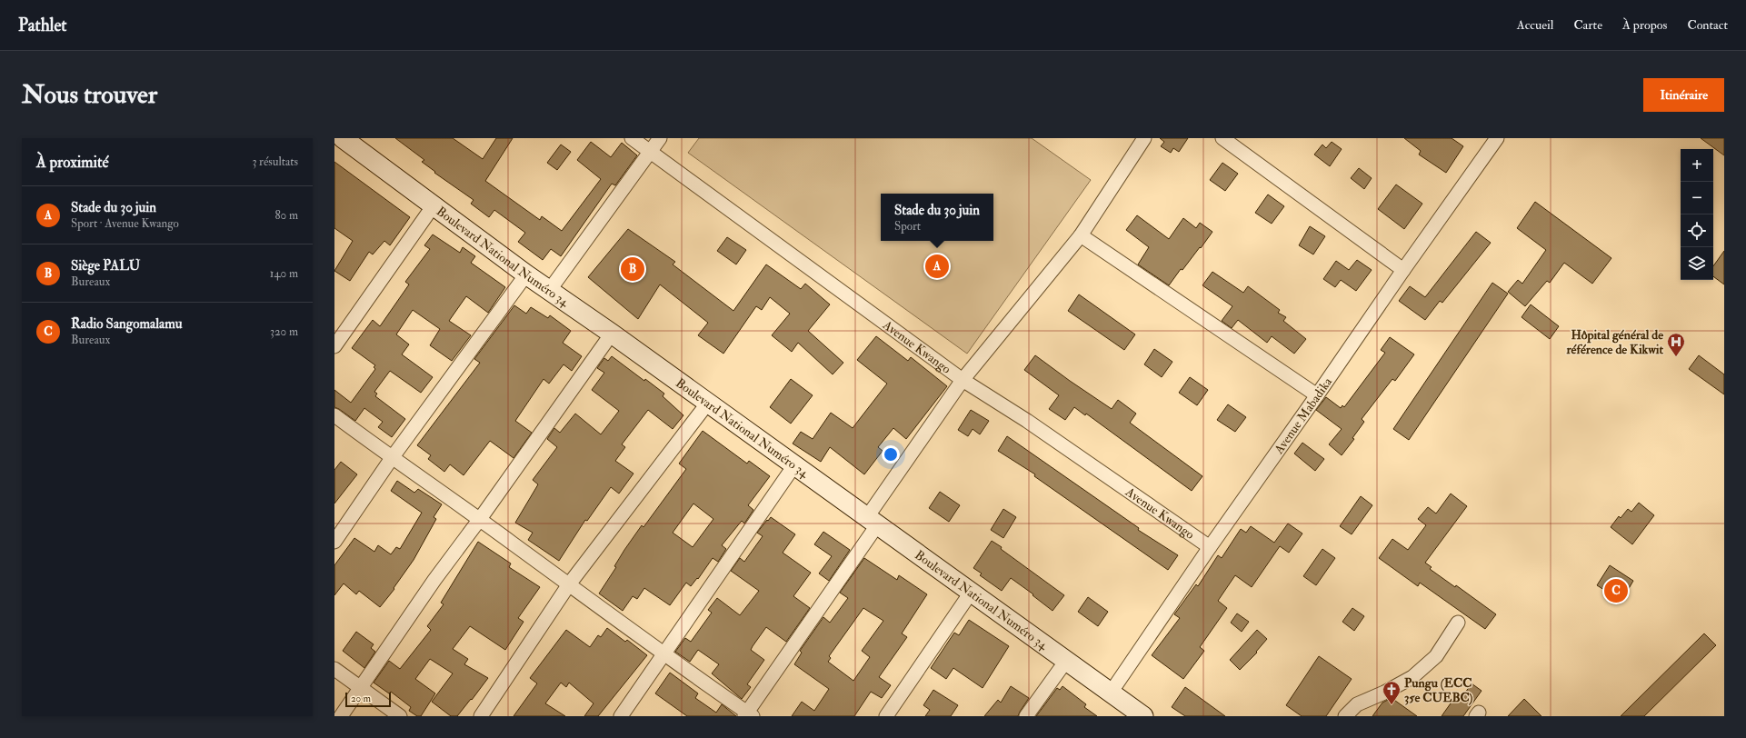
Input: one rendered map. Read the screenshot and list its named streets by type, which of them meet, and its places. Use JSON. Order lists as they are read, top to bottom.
{
  "streets": {
    "main road": ["Boulevard National Numéro 34"],
    "street": ["Avenue Kwango", "Avenue Mabadika"]
  },
  "crossings": [
    ["Boulevard National Numéro 34", "Avenue Mabadika"],
    ["Avenue Kwango", "Avenue Mabadika"]
  ],
  "places": {
    "hospital": ["Hôpital général de référence de Kikwit"],
    "church": ["Pungu (ECC 35e CUEBC)"]
  },
  "scale_bar": "20 m",
  "page": {
    "header": "Pathlet",
    "nav": [
      "Accueil",
      "Carte",
      "À propos",
      "Contact"
    ],
    "buttons": "Itinéraire",
    "title": "Nous trouver",
    "heading": ["À proximité", "3 résultats"],
    "map_buttons": ["+", "−"],
    "list": [
      {
        "mark": "A",
        "name": "Stade du 30 juin",
        "note": "Sport · Avenue Kwango",
        "value": "80 m"
      },
      {
        "mark": "B",
        "name": "Siège PALU",
        "note": "Bureaux",
        "value": "140 m"
      },
      {
        "mark": "C",
        "name": "Radio Sangomalamu",
        "note": "Bureaux",
        "value": "320 m"
      }
    ],
    "popup": ["Stade du 30 juin", "Sport"],
    "pins": ["A", "B", "C"],
    "scale": "20 m"
  }
}
